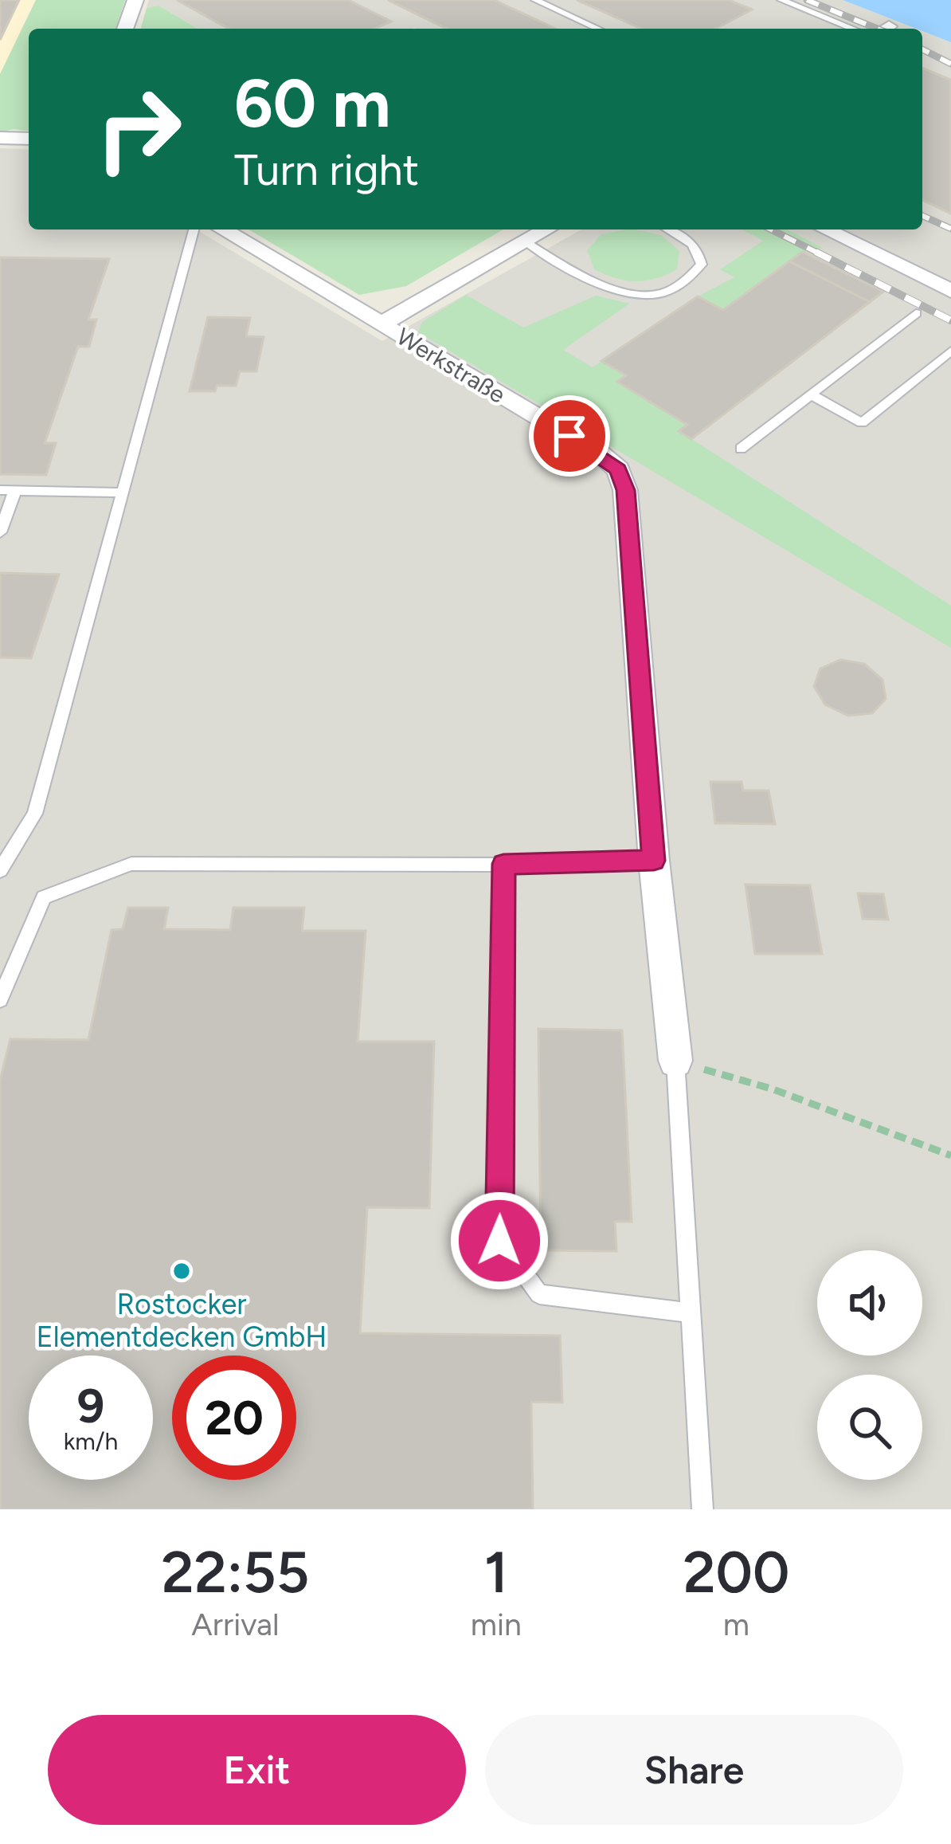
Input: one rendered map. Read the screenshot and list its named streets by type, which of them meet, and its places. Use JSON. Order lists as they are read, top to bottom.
{
  "streets": {
    "street": ["Werkstraße"]
  },
  "places": ["Rostocker Elementdecken GmbH"],
  "page": {
    "turn": ["60 m", "Turn right"],
    "speed": "9 km/h",
    "limit": "20",
    "eta": [
      "22:55",
      "Arrival",
      "1",
      "min",
      "200",
      "m"
    ],
    "buttons": ["Exit", "Share"]
  }
}
